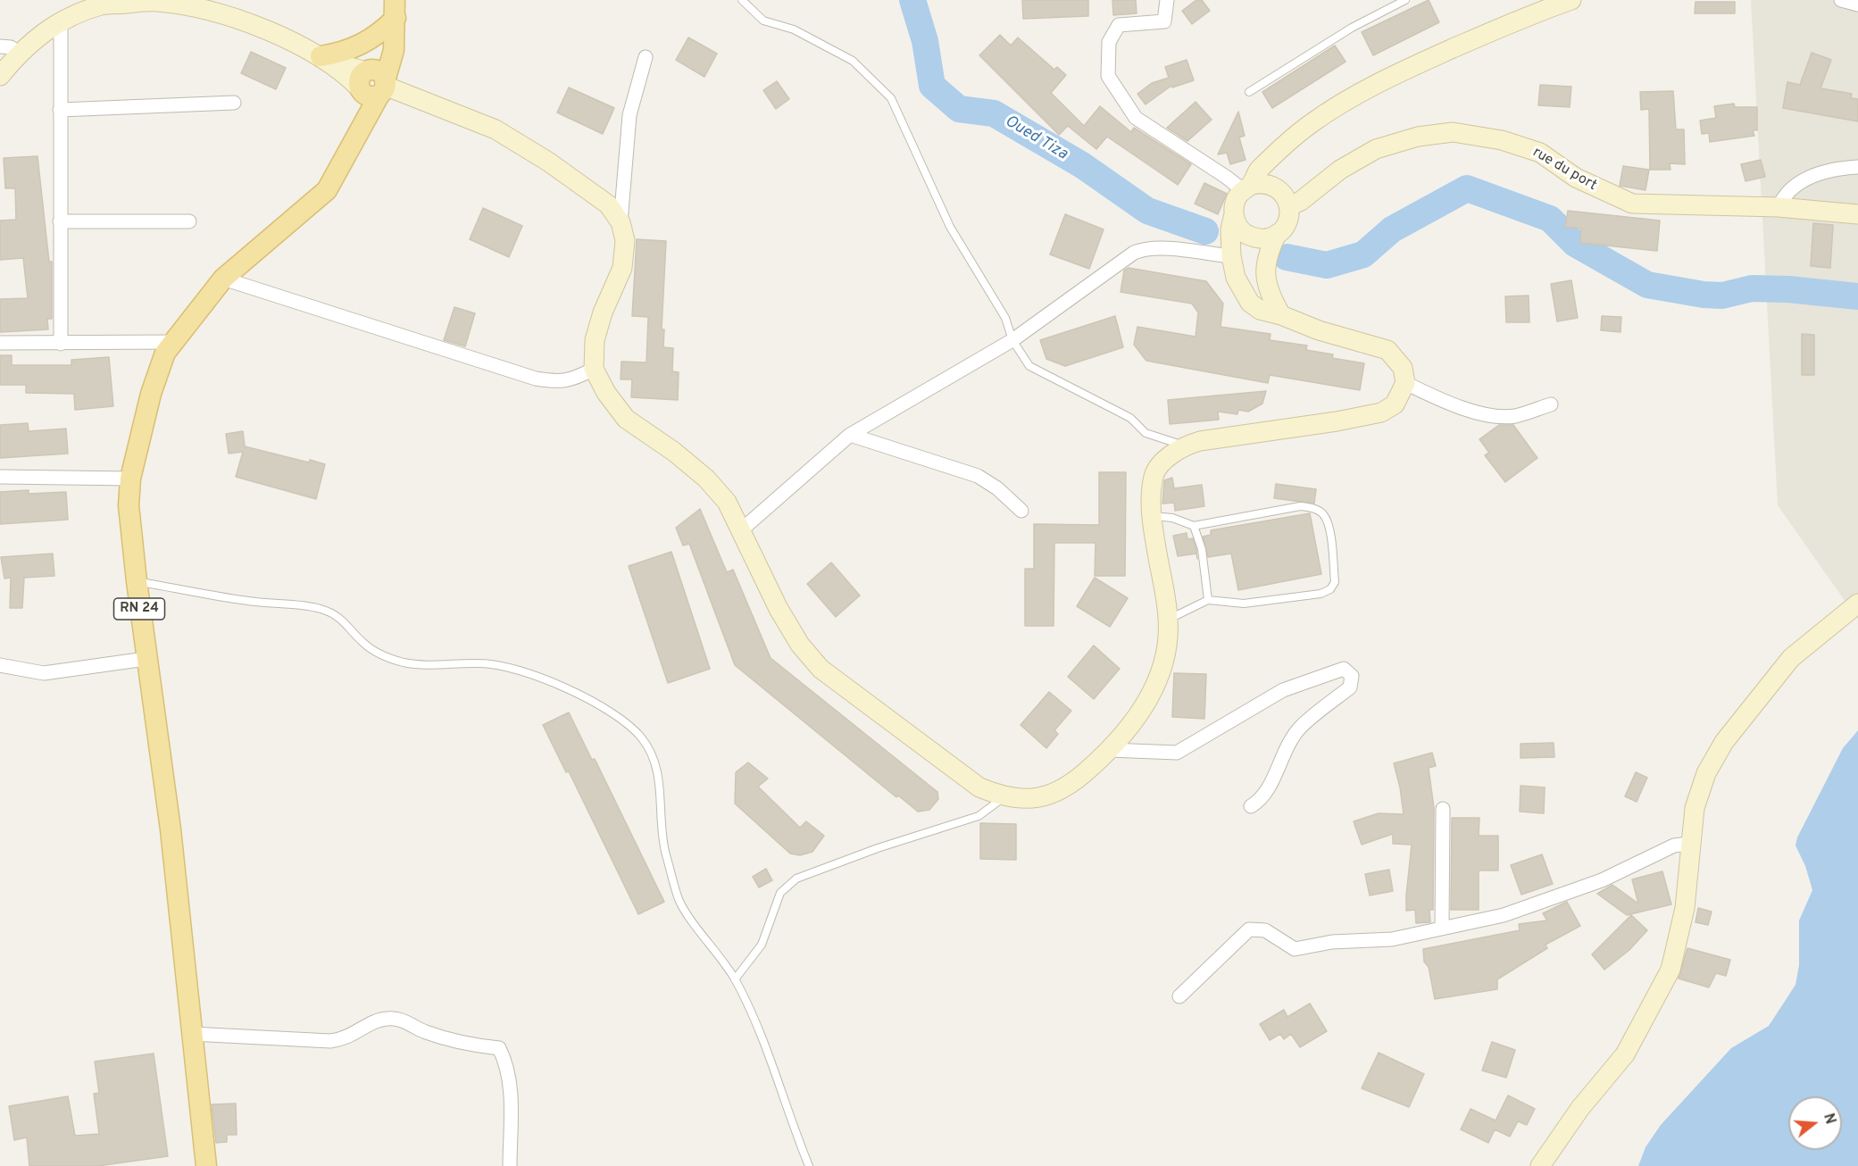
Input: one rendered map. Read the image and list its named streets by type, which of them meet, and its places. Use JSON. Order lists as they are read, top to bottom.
{
  "streets": {
    "main road": ["rue du port", "RN 24"]
  },
  "water": ["Oued Tiza"],
  "north": "right"
}
